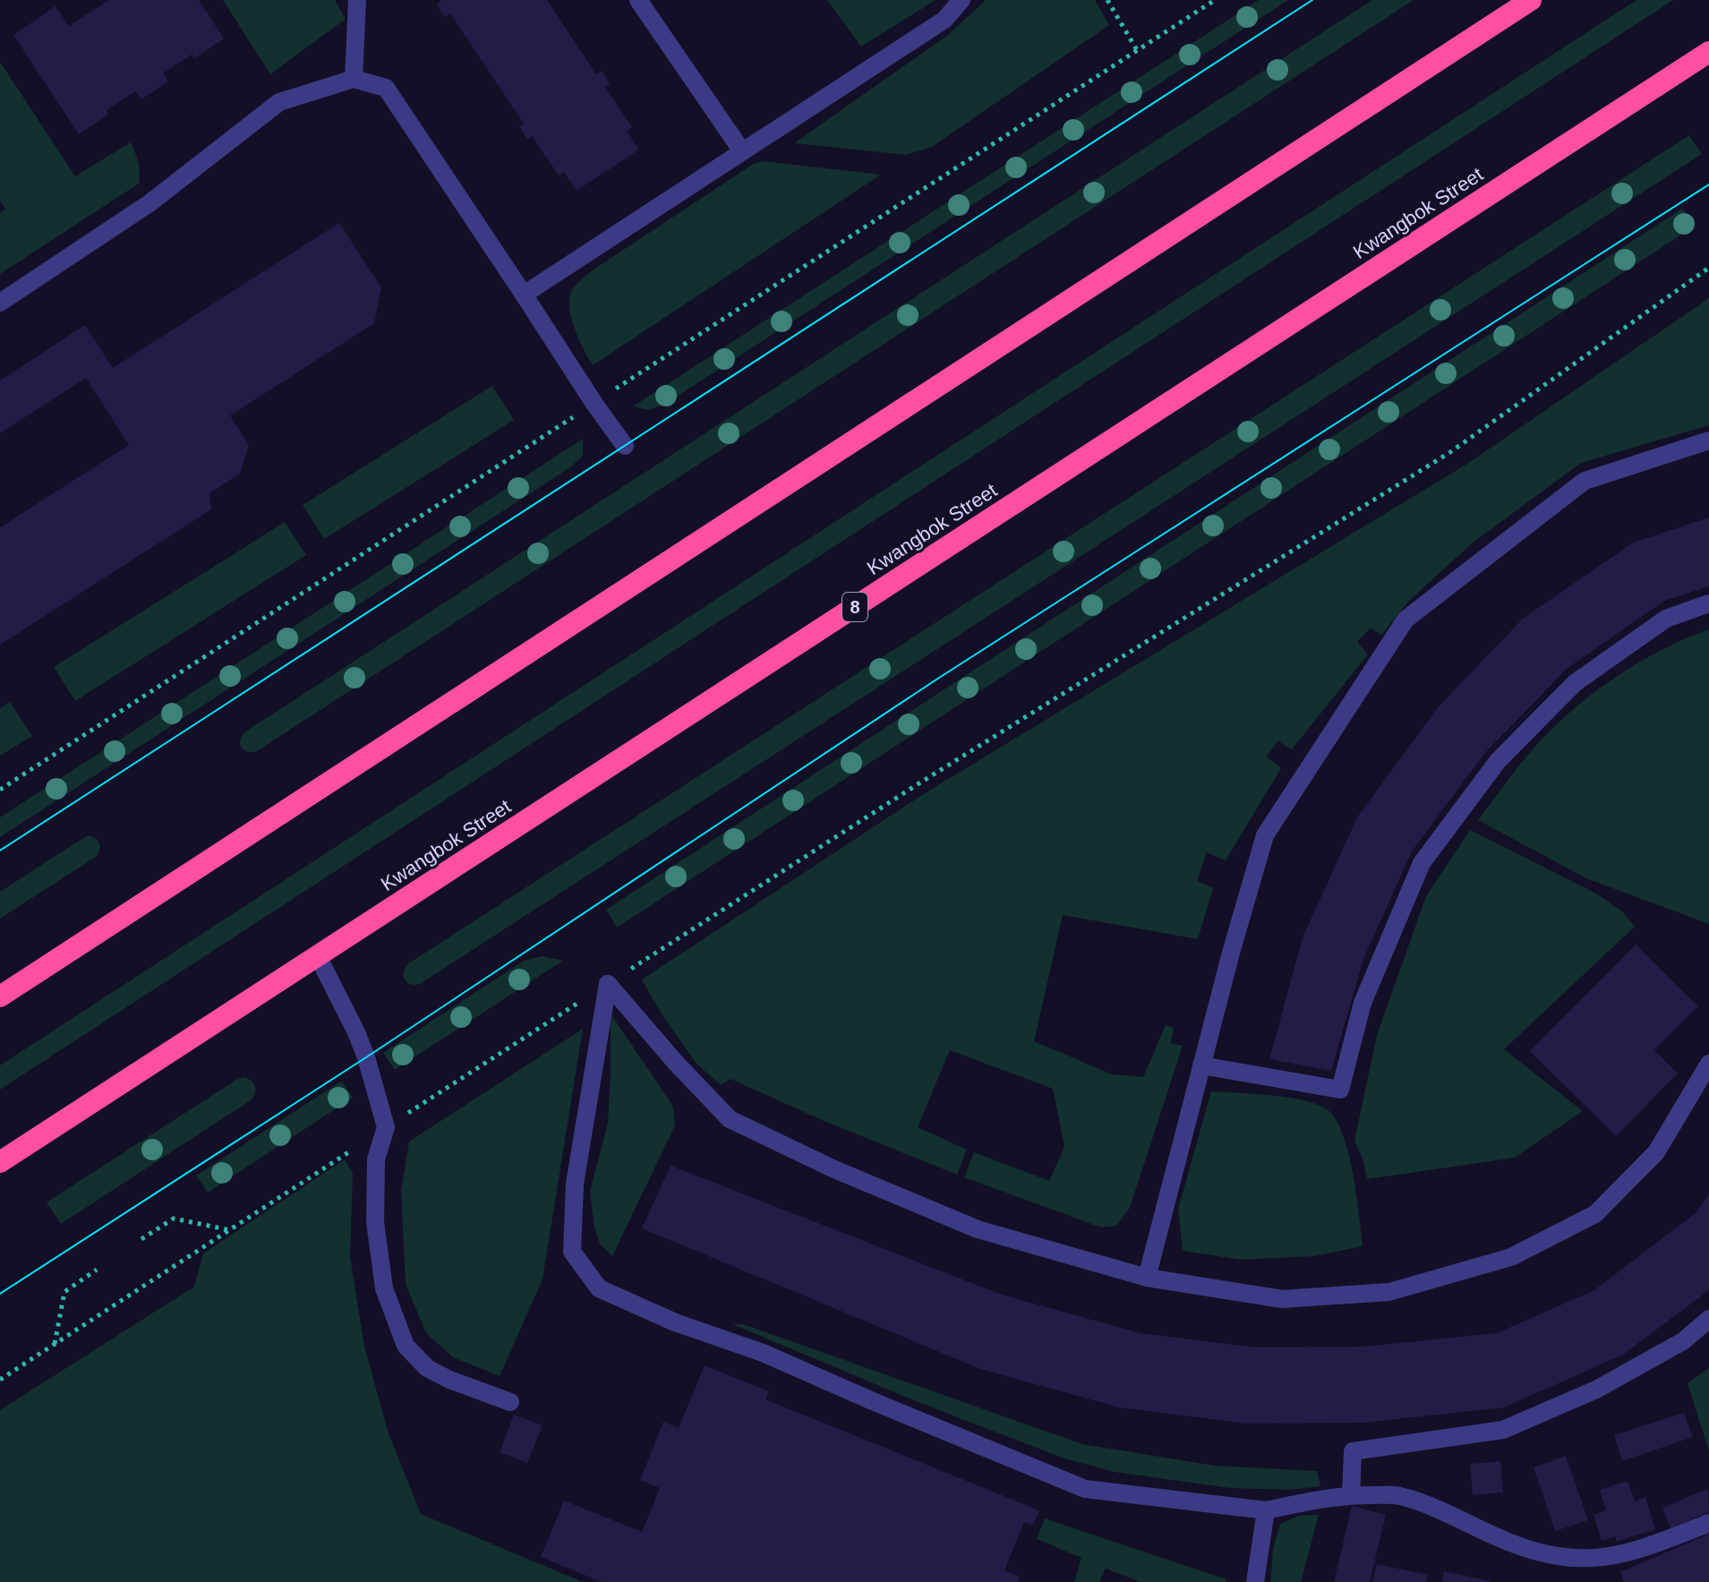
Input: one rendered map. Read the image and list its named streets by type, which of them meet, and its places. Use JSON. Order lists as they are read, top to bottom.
{
  "streets": {
    "highway": ["Kwangbok Street", "8"]
  }
}
